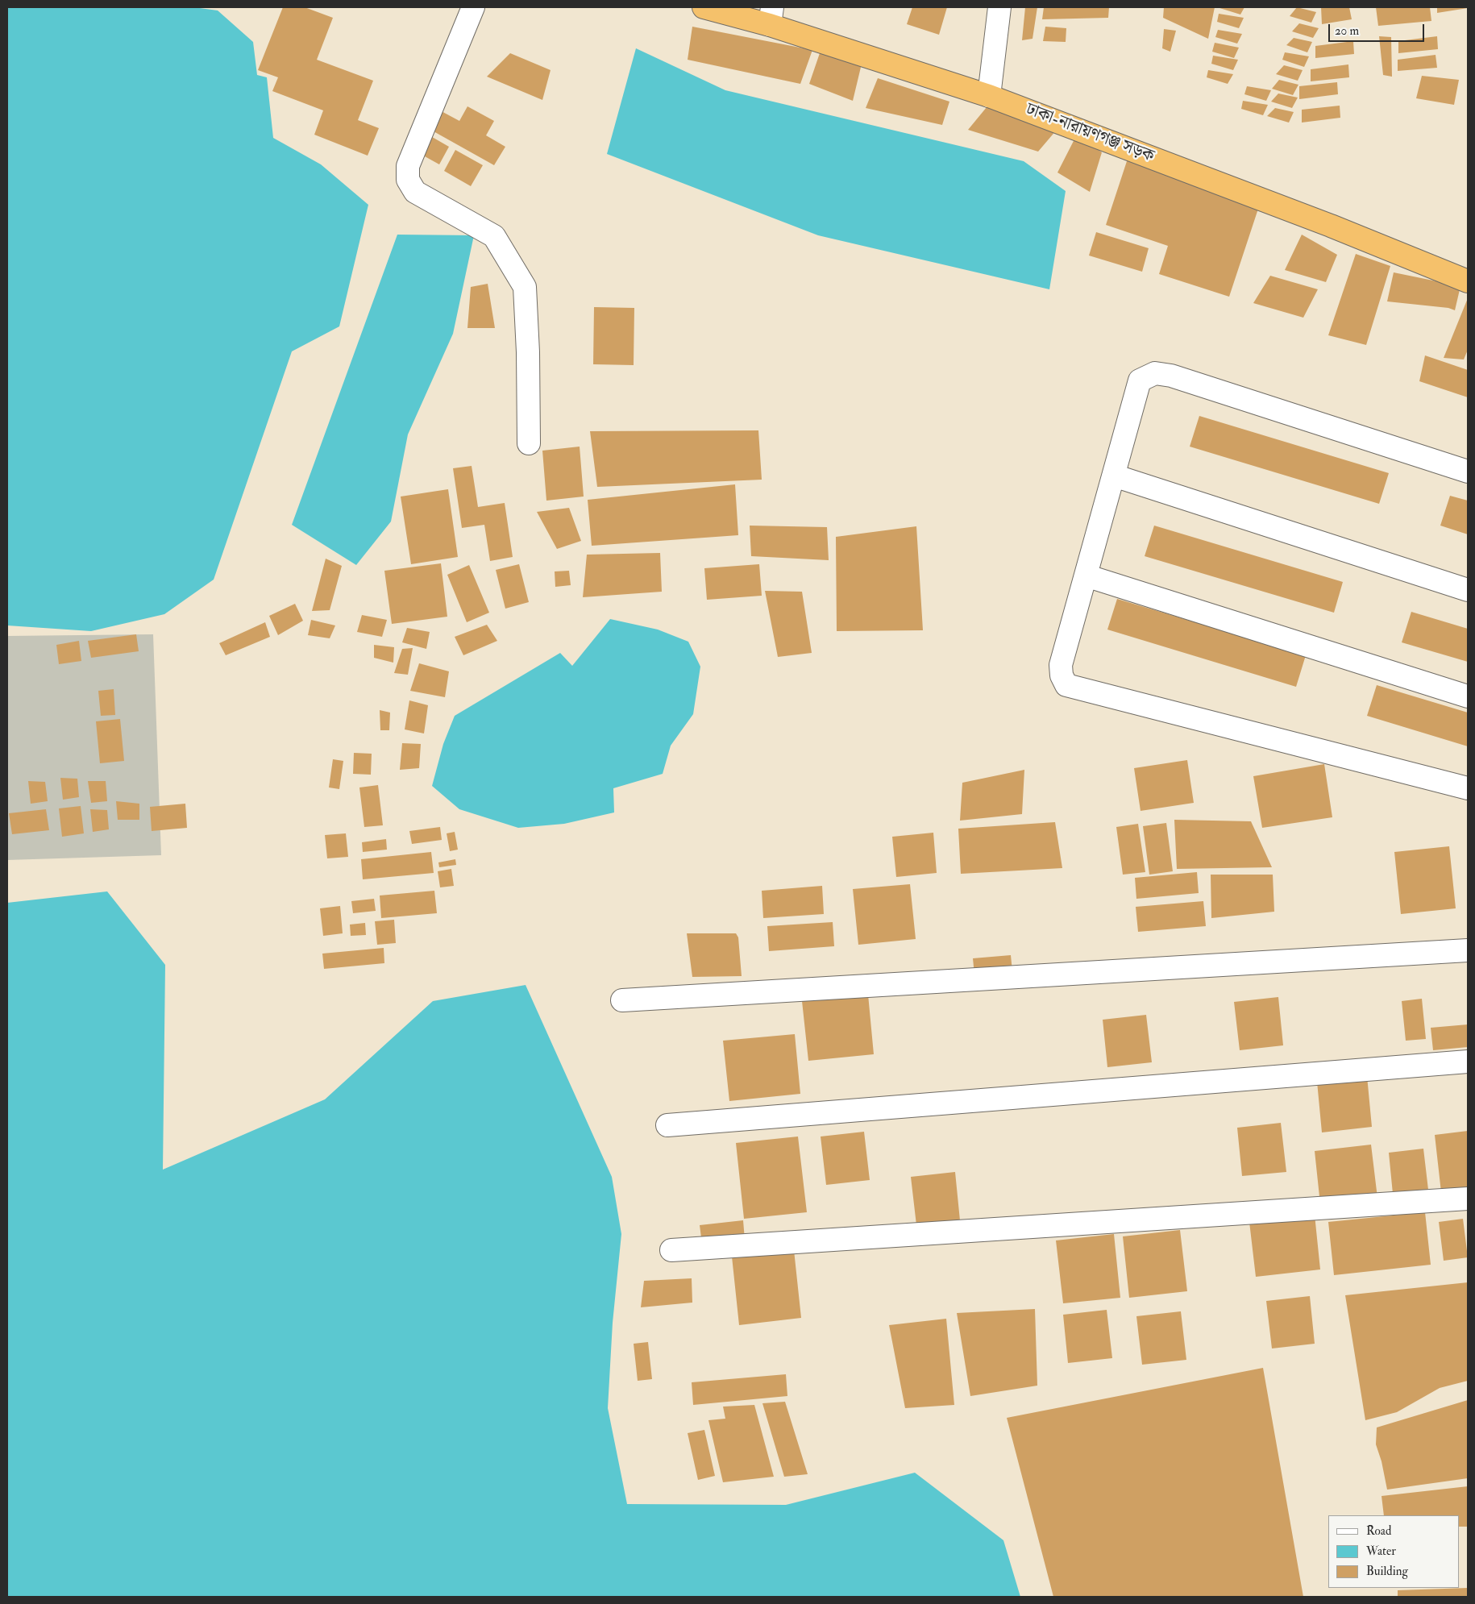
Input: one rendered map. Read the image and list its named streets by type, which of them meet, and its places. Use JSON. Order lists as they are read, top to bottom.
{
  "streets": {
    "highway": ["ঢাকা-নারায়ণগঞ্জ সড়ক"]
  },
  "legend": ["Road", "Water", "Building"],
  "scale_bar": "20 m"
}
